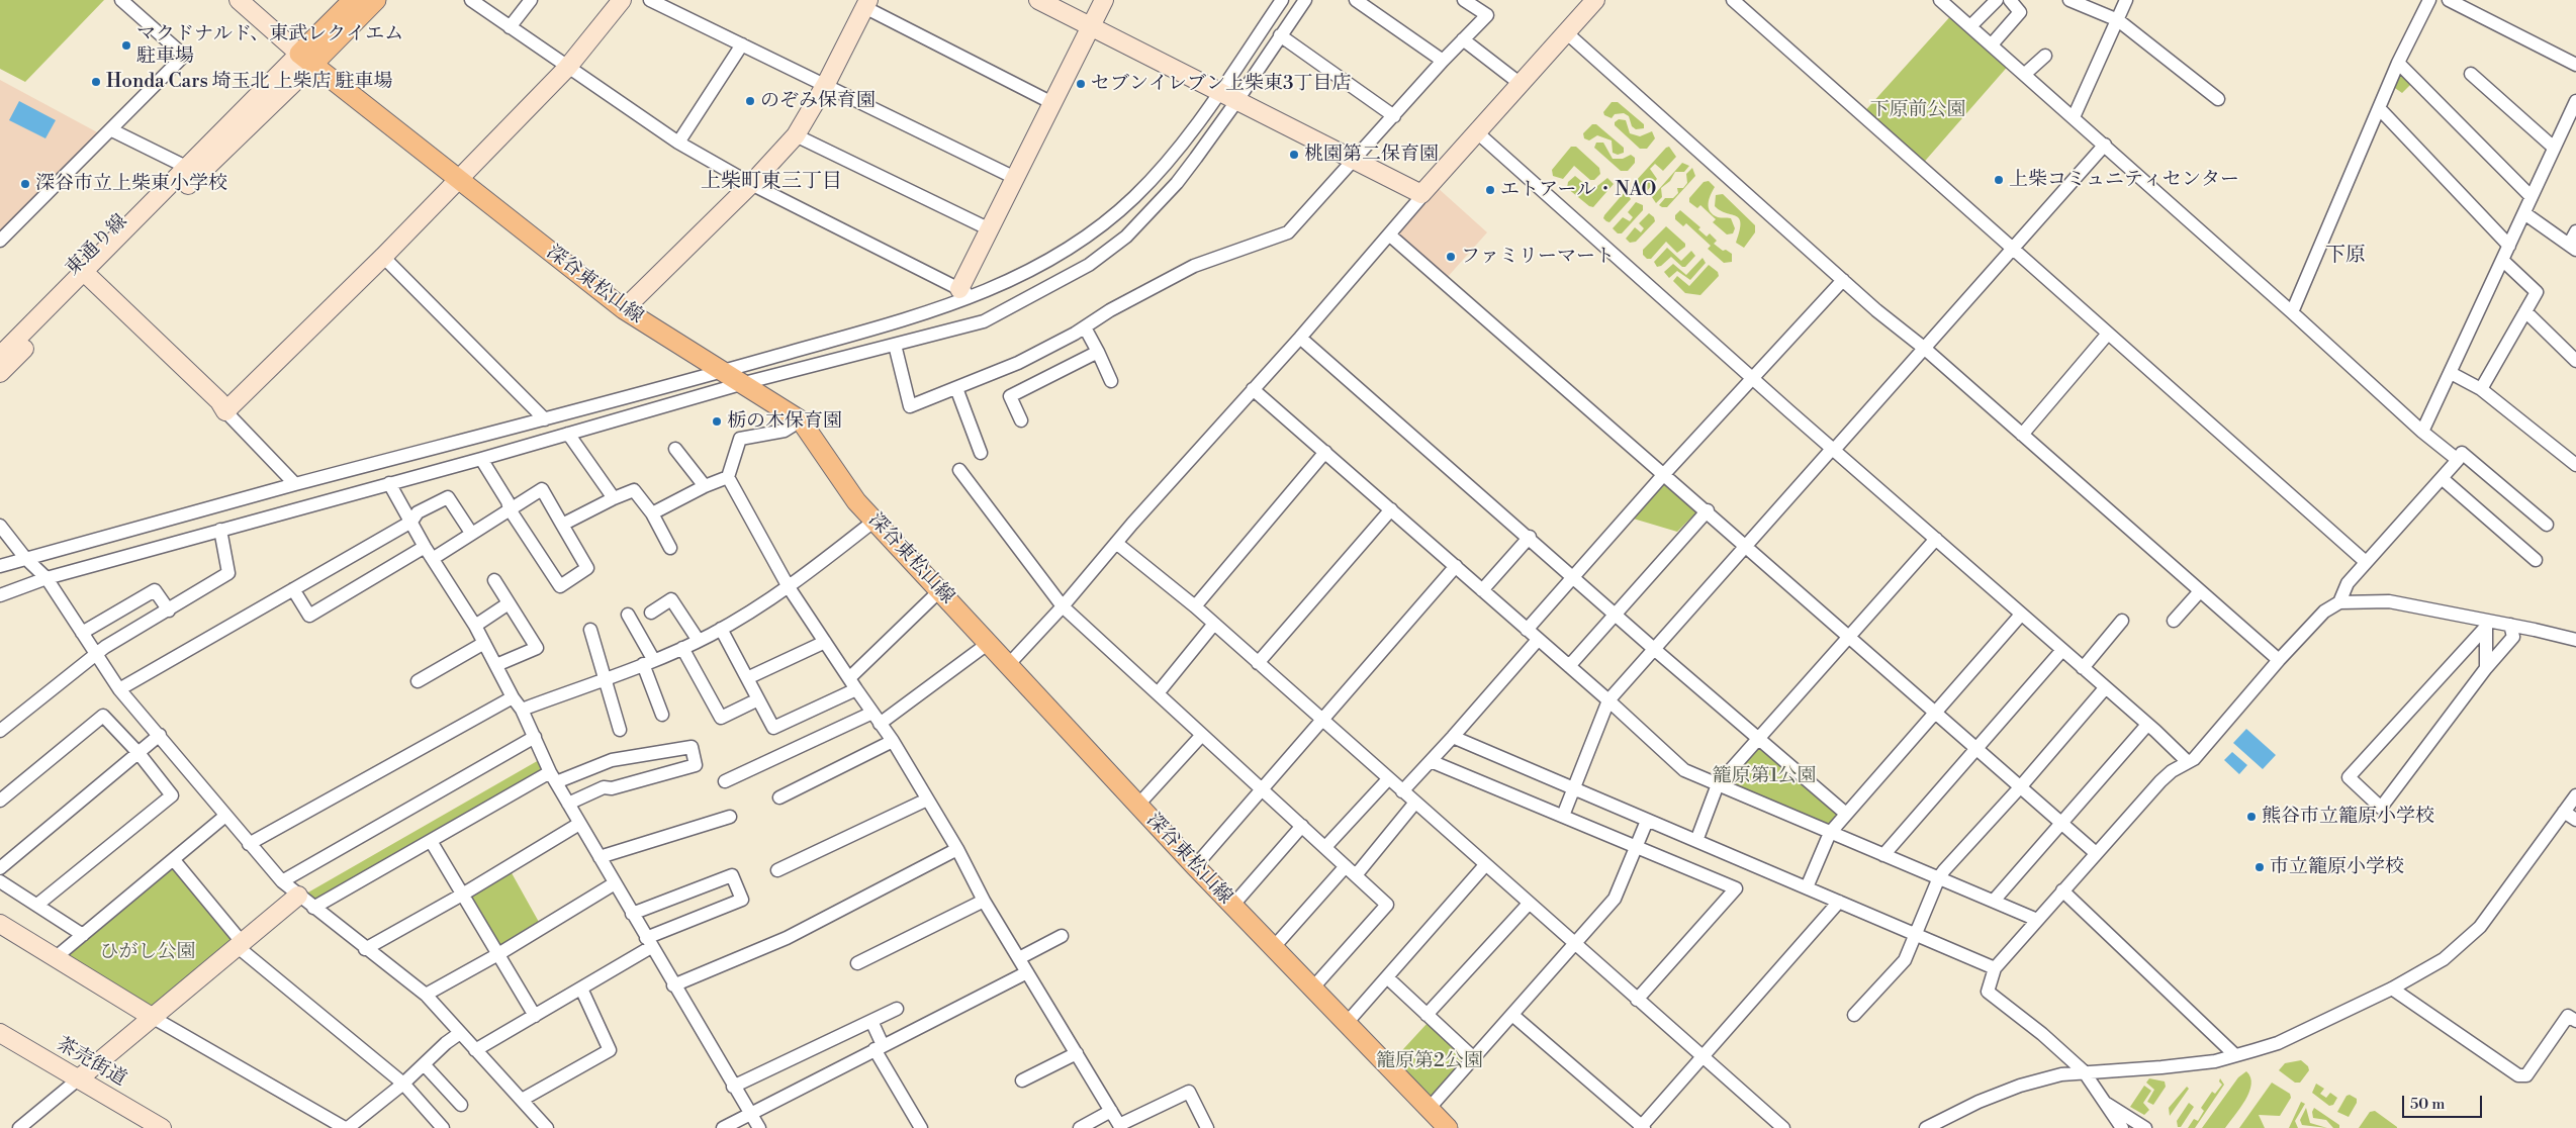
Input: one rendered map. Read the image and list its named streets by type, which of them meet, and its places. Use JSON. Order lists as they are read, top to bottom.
{
  "streets": {
    "main road": ["深谷東松山線"],
    "street": ["東通り線", "茶売街道"]
  },
  "crossings": [
    ["東通り線", "深谷東松山線"]
  ],
  "districts": ["上柴町東三丁目", "下原"],
  "parks": [
    "下原前公園",
    "籠原第1公園",
    "ひがし公園",
    "籠原第2公園"
  ],
  "places": [
    "マクドナルド、東武レクイエム 駐車場",
    "Honda Cars 埼玉北 上柴店 駐車場",
    "セブンイレブン上柴東3丁目店",
    "のぞみ保育園",
    "桃園第二保育園",
    "上柴コミュニティセンター",
    "深谷市立上柴東小学校",
    "エトアール・NAO",
    "ファミリーマート",
    "栃の木保育園",
    "熊谷市立籠原小学校",
    "市立籠原小学校"
  ],
  "scale_bar": "50 m"
}
